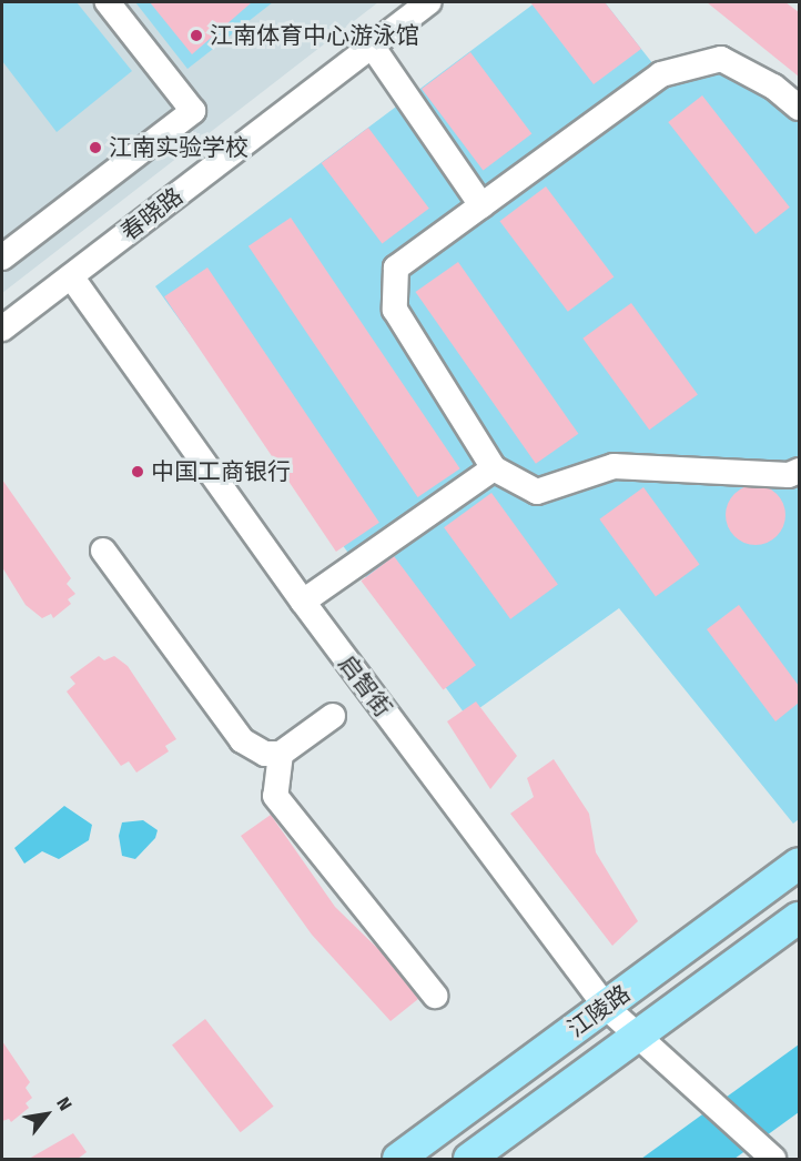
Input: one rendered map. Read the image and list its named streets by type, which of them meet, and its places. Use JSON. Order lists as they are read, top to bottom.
{
  "streets": {
    "main road": ["江陵路"],
    "street": ["春晓路", "启智街"]
  },
  "crossings": [
    ["春晓路", "启智街"],
    ["启智街", "江陵路"]
  ],
  "places": ["江南体育中心游泳馆", "江南实验学校", "中国工商银行"],
  "north": "top right"
}
